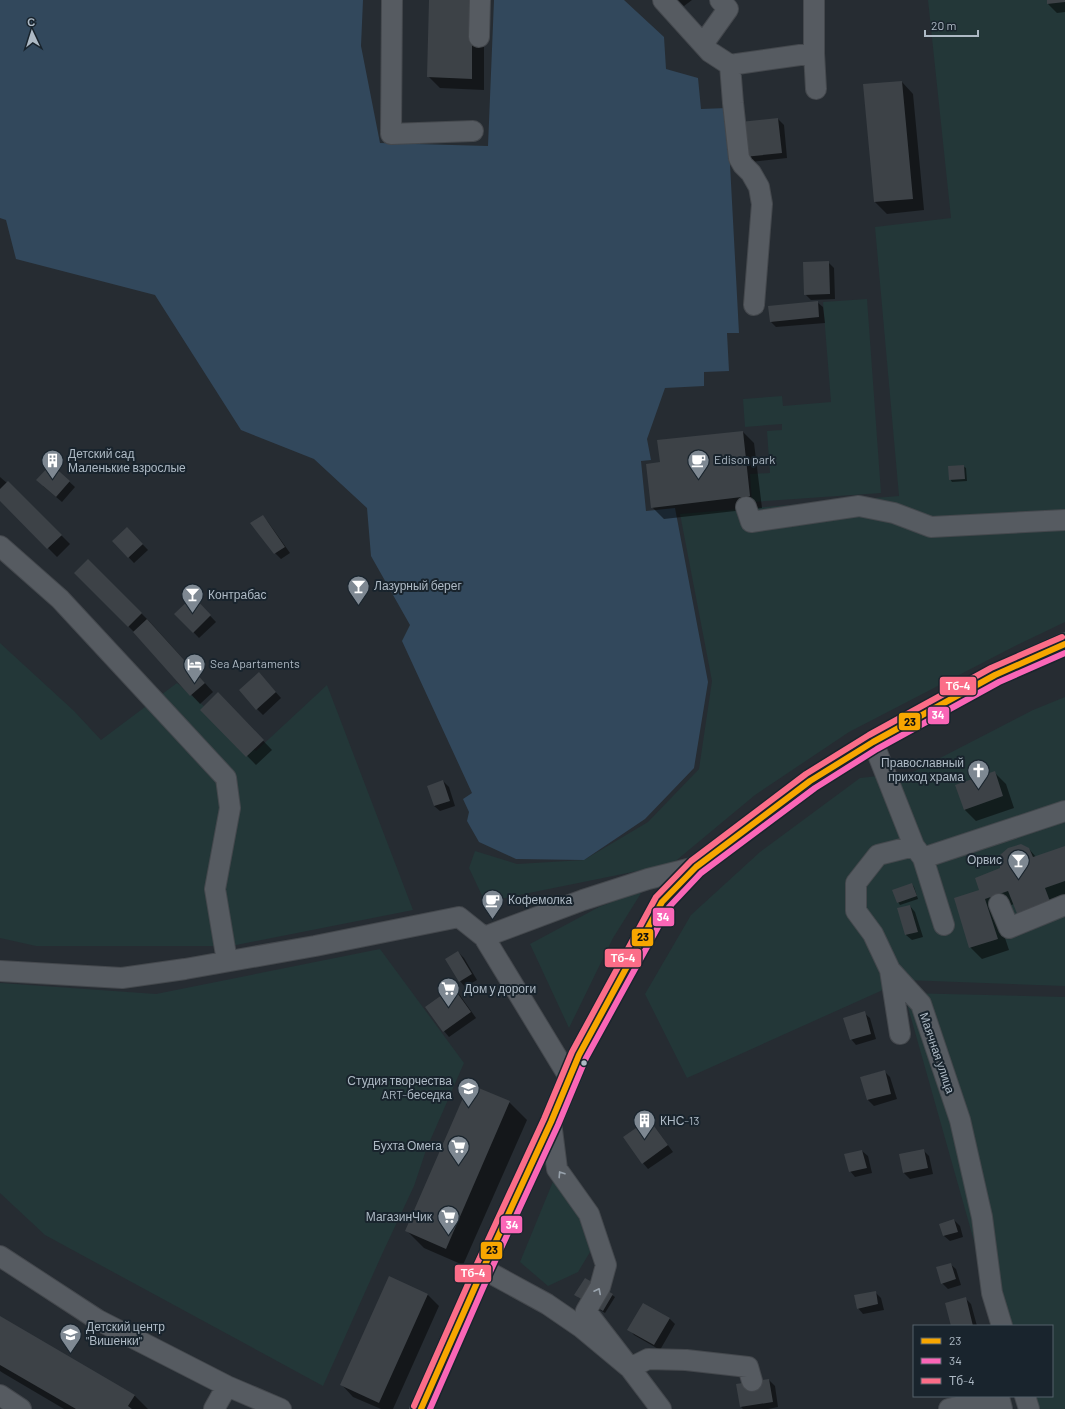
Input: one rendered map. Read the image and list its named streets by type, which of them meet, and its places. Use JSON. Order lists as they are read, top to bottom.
{
  "streets": {
    "street": ["Маячная улица"]
  },
  "places": {
    "cafe": ["Edison park", "Кофемолка"],
    "building": ["Детский сад Маленькие взрослые", "КНС-13"],
    "bar": ["Лазурный берег", "Контрабас", "Орвис"],
    "hotel": ["Sea Apartaments"],
    "church": ["Православный приход храма"],
    "supermarket": ["Дом у дороги", "Бухта Омега", "МагазинЧик"],
    "school or university": ["Студия творчества ART-беседка", "Детский центр \"Вишенки\""]
  },
  "lines": ["transit line Тб-4", "transit line 23", "transit line 34"],
  "legend": ["23", "34", "Тб-4"],
  "scale_bar": "20 m",
  "north": "top"
}
